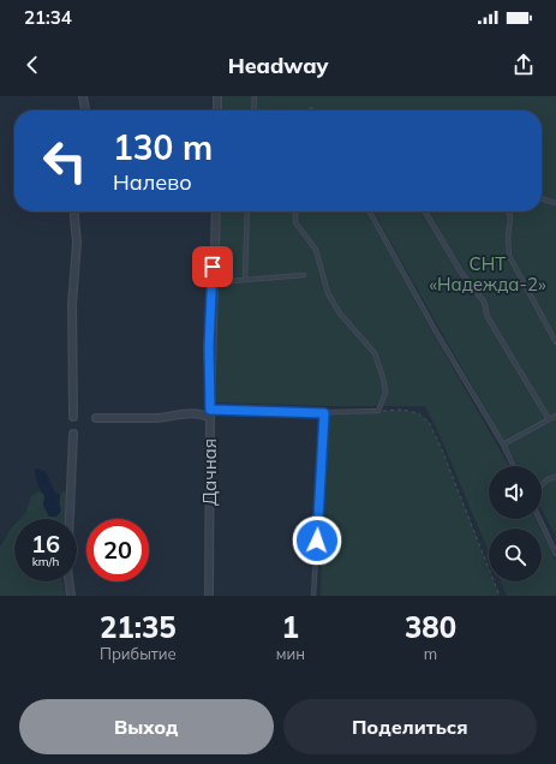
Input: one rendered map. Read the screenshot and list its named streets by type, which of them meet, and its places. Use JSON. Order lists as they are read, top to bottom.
{
  "streets": {
    "street": ["Дачная"]
  },
  "parks": ["СНТ «Надежда-2»"],
  "page": {
    "status": "21:34",
    "header": "Headway",
    "turn": ["130 m", "Налево"],
    "speed": "16 km/h",
    "limit": "20",
    "eta": [
      "21:35",
      "Прибытие",
      "1",
      "мин",
      "380",
      "m"
    ],
    "buttons": ["Выход", "Поделиться"]
  }
}
